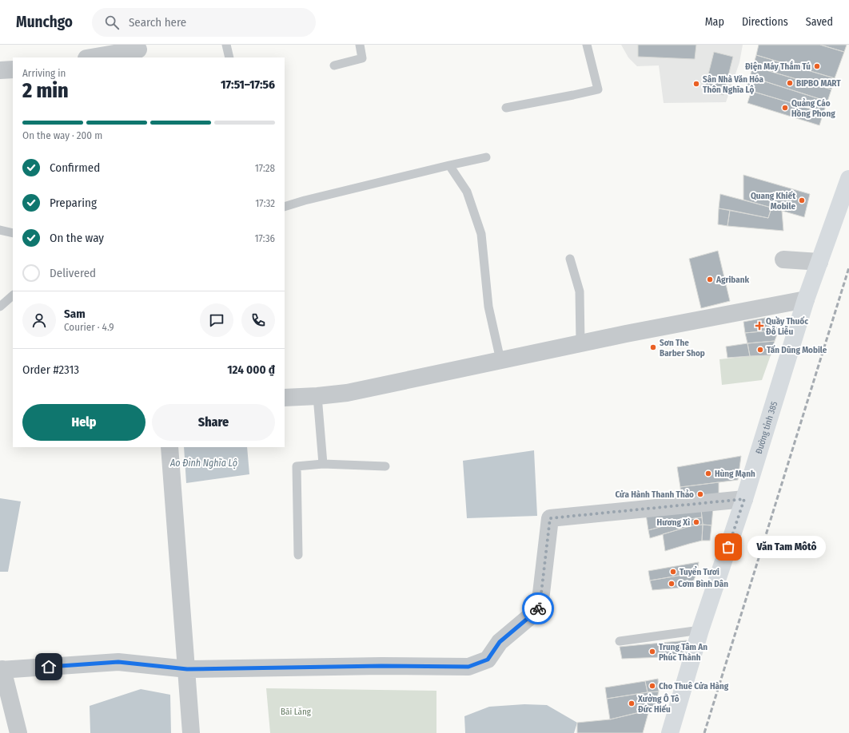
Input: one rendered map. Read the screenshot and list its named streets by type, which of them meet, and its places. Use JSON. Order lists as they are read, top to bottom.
{
  "streets": {
    "main road": ["Đường tỉnh 385"]
  },
  "water": ["Ao Đình Nghĩa Lộ"],
  "parks": ["Bãi Lăng"],
  "places": {
    "other": [
      "Điện Máy Thắm Tú",
      "BIPBO MART",
      "Sân Nhà Văn Hóa Thôn Nghĩa Lộ",
      "Quảng Cáo Hồng Phong",
      "Quang Khiết Mobile",
      "Agribank",
      "Sơn The Barber Shop",
      "Tấn Dũng Mobile",
      "Hùng Mạnh",
      "Cửa Hành Thanh Thảo",
      "Hương Xì",
      "Văn Tam Môtô",
      "Tuyển Tươi",
      "Cơm Bình Dân",
      "Trung Tâm An Phúc Thành",
      "Cho Thuê Cửa Hàng",
      "Xưởng Ô Tô Đức Hiếu"
    ],
    "health": ["Quầy Thuốc Đỗ Liễu"]
  },
  "page": {
    "header": "Munchgo",
    "search": "Search here",
    "nav": ["Map", "Directions", "Saved"],
    "heading": ["2 min", "Arriving in", "17:51–17:56"],
    "panel": [
      "Sam",
      "Courier · 4.9",
      "Order #2313",
      "124 000 ₫"
    ],
    "bar": "On the way · 200 m",
    "list": [
      ["Confirmed", "17:28"],
      ["Preparing", "17:32"],
      ["On the way", "17:36"],
      "Delivered"
    ],
    "buttons": ["Help", "Share"],
    "bubble": "Văn Tam Môtô"
  }
}
